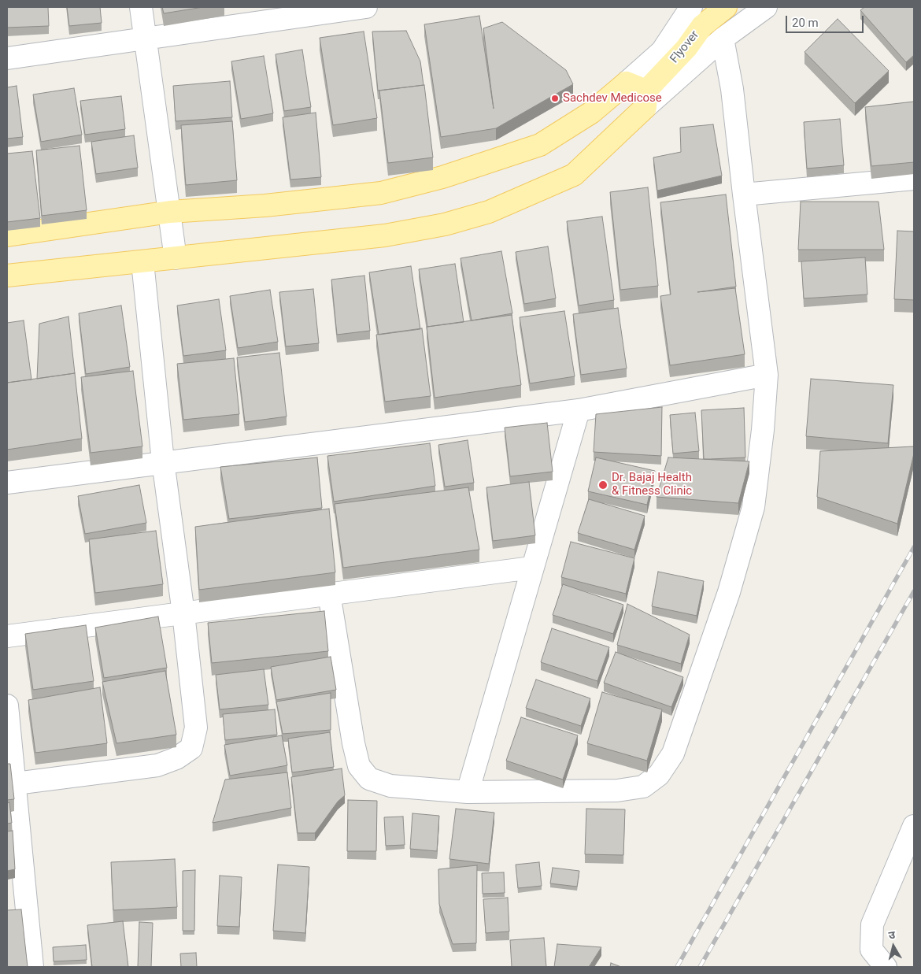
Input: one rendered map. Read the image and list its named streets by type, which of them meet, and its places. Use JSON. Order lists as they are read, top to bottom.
{
  "streets": {
    "main road": ["Flyover"]
  },
  "places": ["Sachdev Medicose", "Dr. Bajaj Health & Fitness Clinic"],
  "scale_bar": "20 m",
  "north": "top"
}
